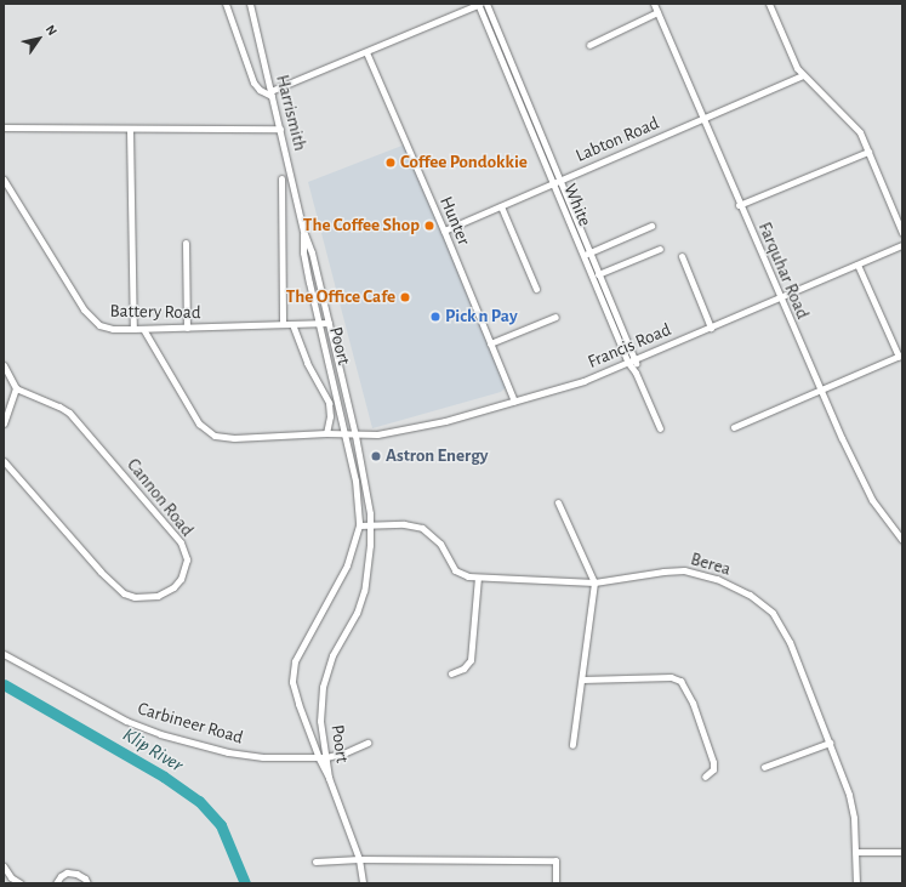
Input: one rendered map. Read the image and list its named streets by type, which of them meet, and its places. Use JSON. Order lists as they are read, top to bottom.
{
  "streets": {
    "street": [
      "Harrismith",
      "Labton Road",
      "White",
      "Hunter",
      "Farquhar Road",
      "Battery Road",
      "Poort",
      "Francis Road",
      "Cannon Road",
      "Berea",
      "Carbineer Road"
    ]
  },
  "crossings": [
    ["Harrismith", "Poort"],
    ["Labton Road", "White"],
    ["Labton Road", "Hunter"],
    ["Labton Road", "Farquhar Road"],
    ["White", "Francis Road"],
    ["Hunter", "Francis Road"],
    ["Farquhar Road", "Francis Road"],
    ["Battery Road", "Poort"],
    ["Battery Road", "Francis Road"],
    ["Poort", "Francis Road"],
    ["Poort", "Berea"],
    ["Poort", "Carbineer Road"]
  ],
  "water": ["Klip River"],
  "places": [
    "Coffee Pondokkie",
    "The Coffee Shop",
    "The Office Cafe",
    "Pick n Pay",
    "Astron Energy"
  ],
  "north": "top right"
}
